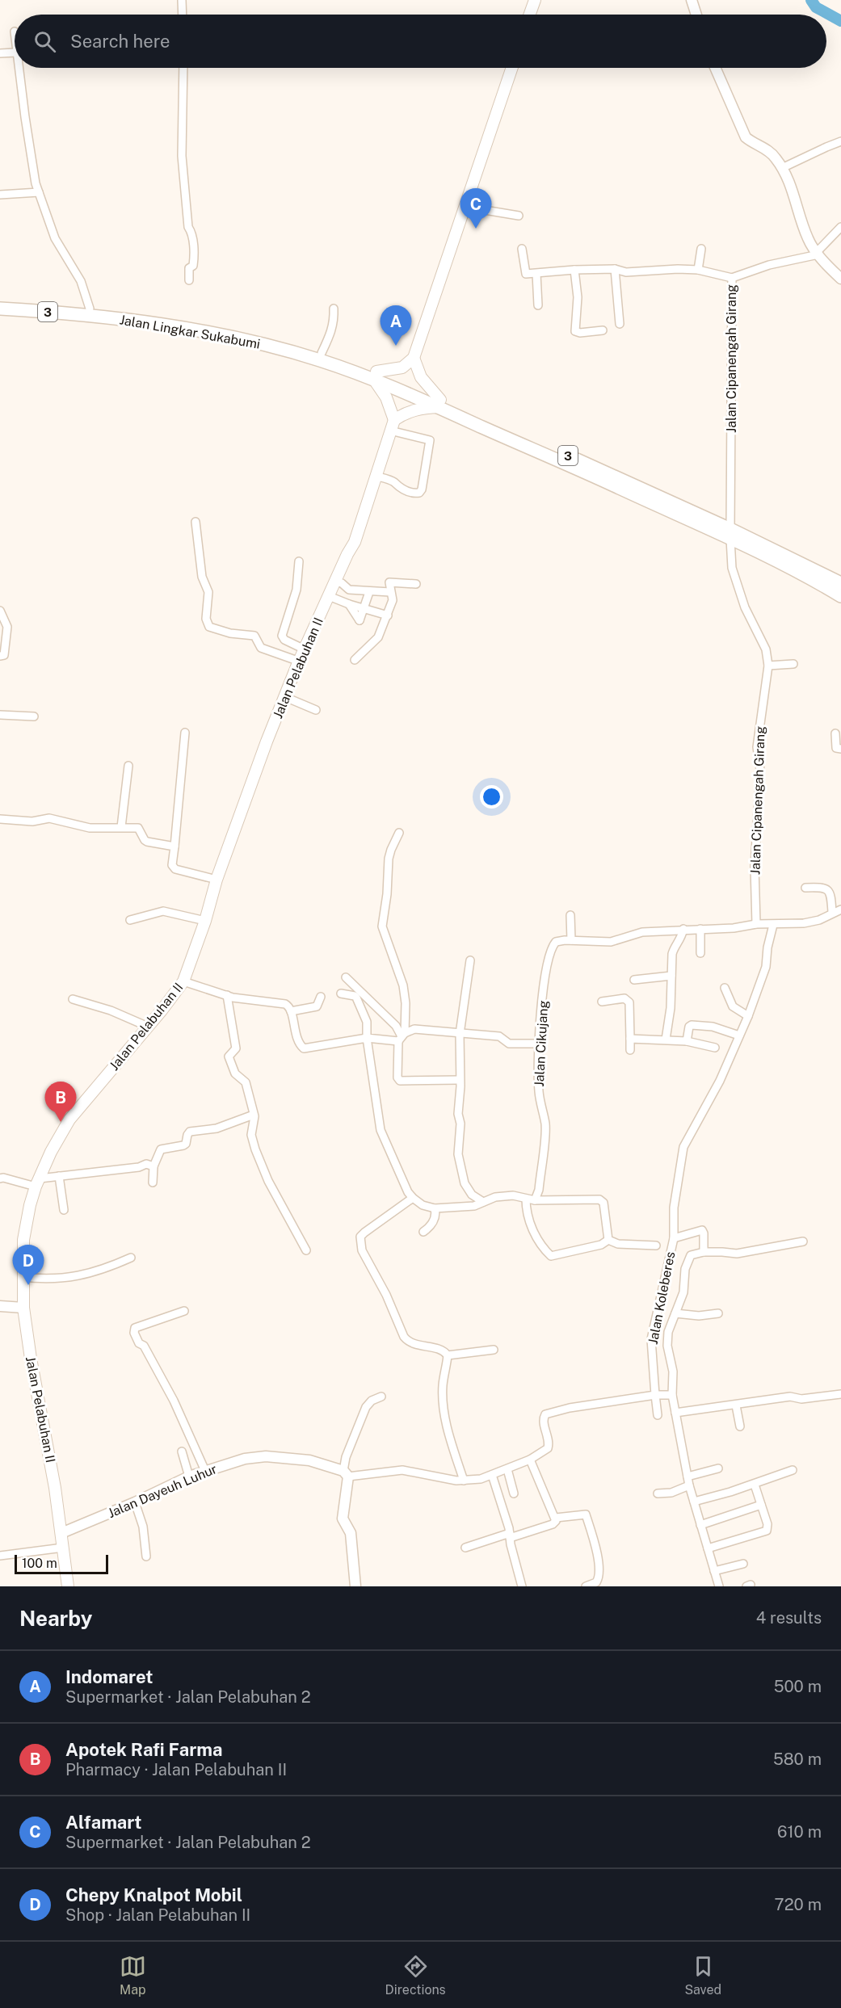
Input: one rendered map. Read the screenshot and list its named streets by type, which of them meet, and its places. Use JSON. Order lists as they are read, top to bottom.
{
  "streets": {
    "main road": ["3", "Jalan Lingkar Sukabumi", "Jalan Pelabuhan II"],
    "street": [
      "Jalan Cipanengah Girang",
      "Jalan Cikujang",
      "Jalan Koleberes",
      "Jalan Dayeuh Luhur"
    ]
  },
  "crossings": [
    ["3", "Jalan Lingkar Sukabumi"],
    ["3", "Jalan Cipanengah Girang"],
    ["Jalan Cipanengah Girang", "Jalan Cikujang"],
    ["Jalan Pelabuhan II", "Jalan Dayeuh Luhur"],
    ["Jalan Cikujang", "Jalan Koleberes"]
  ],
  "scale_bar": "100 m",
  "page": {
    "search": "Search here",
    "pins": [
      "C",
      "A",
      "B",
      "D"
    ],
    "scale": "100 m",
    "heading": ["Nearby", "4 results"],
    "list": [
      {
        "mark": "A",
        "name": "Indomaret",
        "note": "Supermarket · Jalan Pelabuhan 2",
        "value": "500 m"
      },
      {
        "mark": "B",
        "name": "Apotek Rafi Farma",
        "note": "Pharmacy · Jalan Pelabuhan II",
        "value": "580 m"
      },
      {
        "mark": "C",
        "name": "Alfamart",
        "note": "Supermarket · Jalan Pelabuhan 2",
        "value": "610 m"
      },
      {
        "mark": "D",
        "name": "Chepy Knalpot Mobil",
        "note": "Shop · Jalan Pelabuhan II",
        "value": "720 m"
      }
    ],
    "nav": ["Map", "Directions", "Saved"]
  }
}
